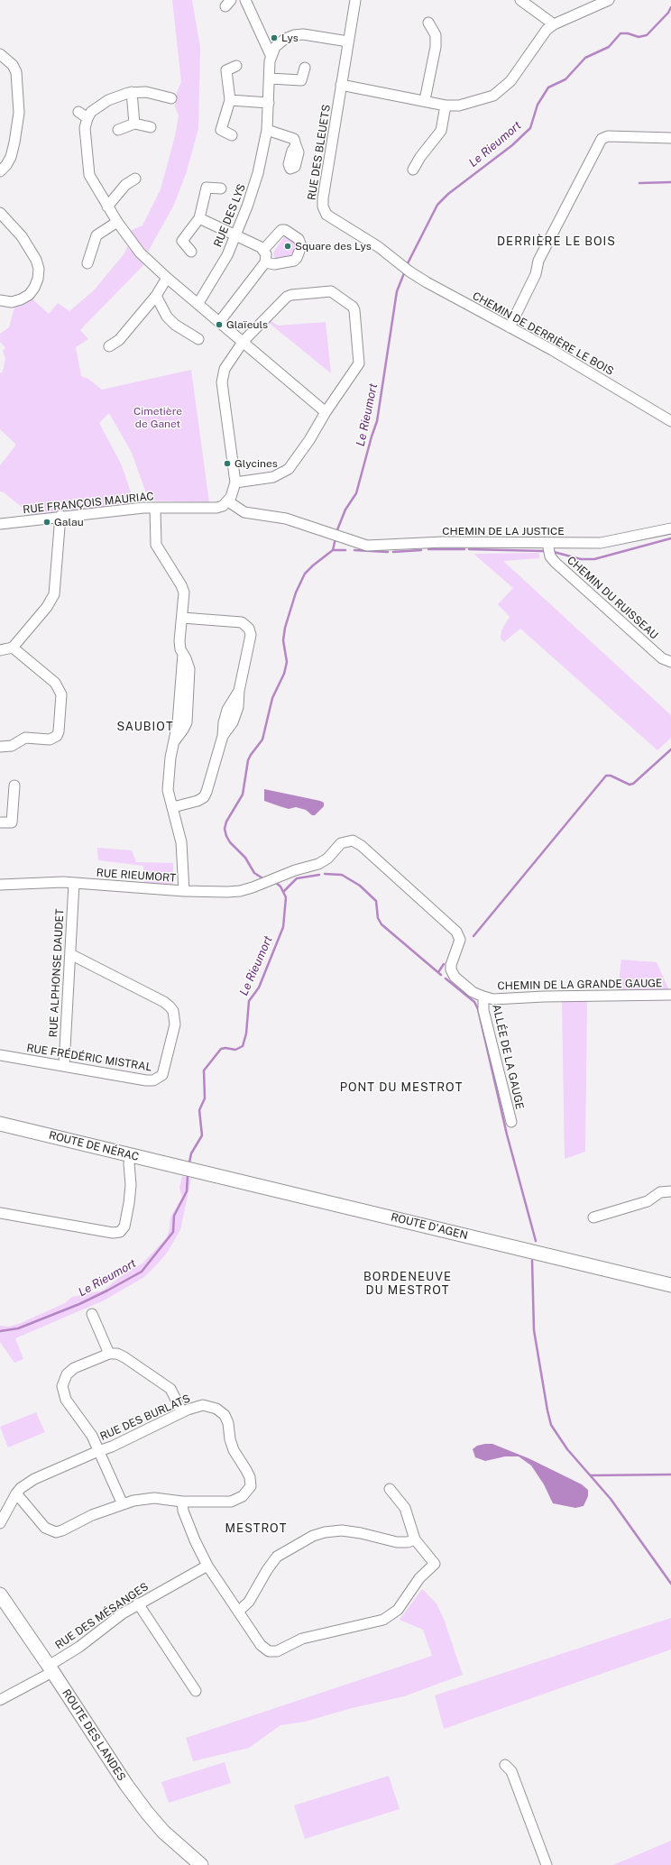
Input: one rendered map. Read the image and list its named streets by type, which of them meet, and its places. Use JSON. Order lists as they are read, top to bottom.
{
  "streets": {
    "main road": ["ROUTE DE NÉRAC", "ROUTE D'AGEN", "ROUTE DES LANDES"],
    "street": [
      "RUE DES BLEUETS",
      "RUE DES LYS",
      "CHEMIN DE DERRIÈRE LE BOIS",
      "RUE FRANÇOIS MAURIAC",
      "CHEMIN DE LA JUSTICE",
      "CHEMIN DU RUISSEAU",
      "RUE RIEUMORT",
      "RUE ALPHONSE DAUDET",
      "CHEMIN DE LA GRANDE GAUGE",
      "ALLÉE DE LA GAUGE",
      "RUE FRÉDÉRIC MISTRAL",
      "RUE DES BURLATS",
      "RUE DES MÉSANGES"
    ]
  },
  "crossings": [
    ["RUE DES BLEUETS", "CHEMIN DE DERRIÈRE LE BOIS"],
    ["RUE FRANÇOIS MAURIAC", "CHEMIN DE LA JUSTICE"],
    ["CHEMIN DE LA JUSTICE", "CHEMIN DU RUISSEAU"],
    ["RUE RIEUMORT", "RUE ALPHONSE DAUDET"],
    ["RUE RIEUMORT", "CHEMIN DE LA GRANDE GAUGE"],
    ["RUE ALPHONSE DAUDET", "RUE FRÉDÉRIC MISTRAL"],
    ["CHEMIN DE LA GRANDE GAUGE", "ALLÉE DE LA GAUGE"],
    ["ROUTE DE NÉRAC", "ROUTE D'AGEN"],
    ["RUE DES MÉSANGES", "ROUTE DES LANDES"]
  ],
  "districts": [
    "DERRIÈRE LE BOIS",
    "SAUBIOT",
    "PONT DU MESTROT",
    "BORDENEUVE DU MESTROT",
    "MESTROT"
  ],
  "water": ["Le Rieumort"],
  "parks": ["Cimetière de Ganet"],
  "places": [
    "Lys",
    "Square des Lys",
    "Glaïeuls",
    "Glycines",
    "Galau"
  ]
}
